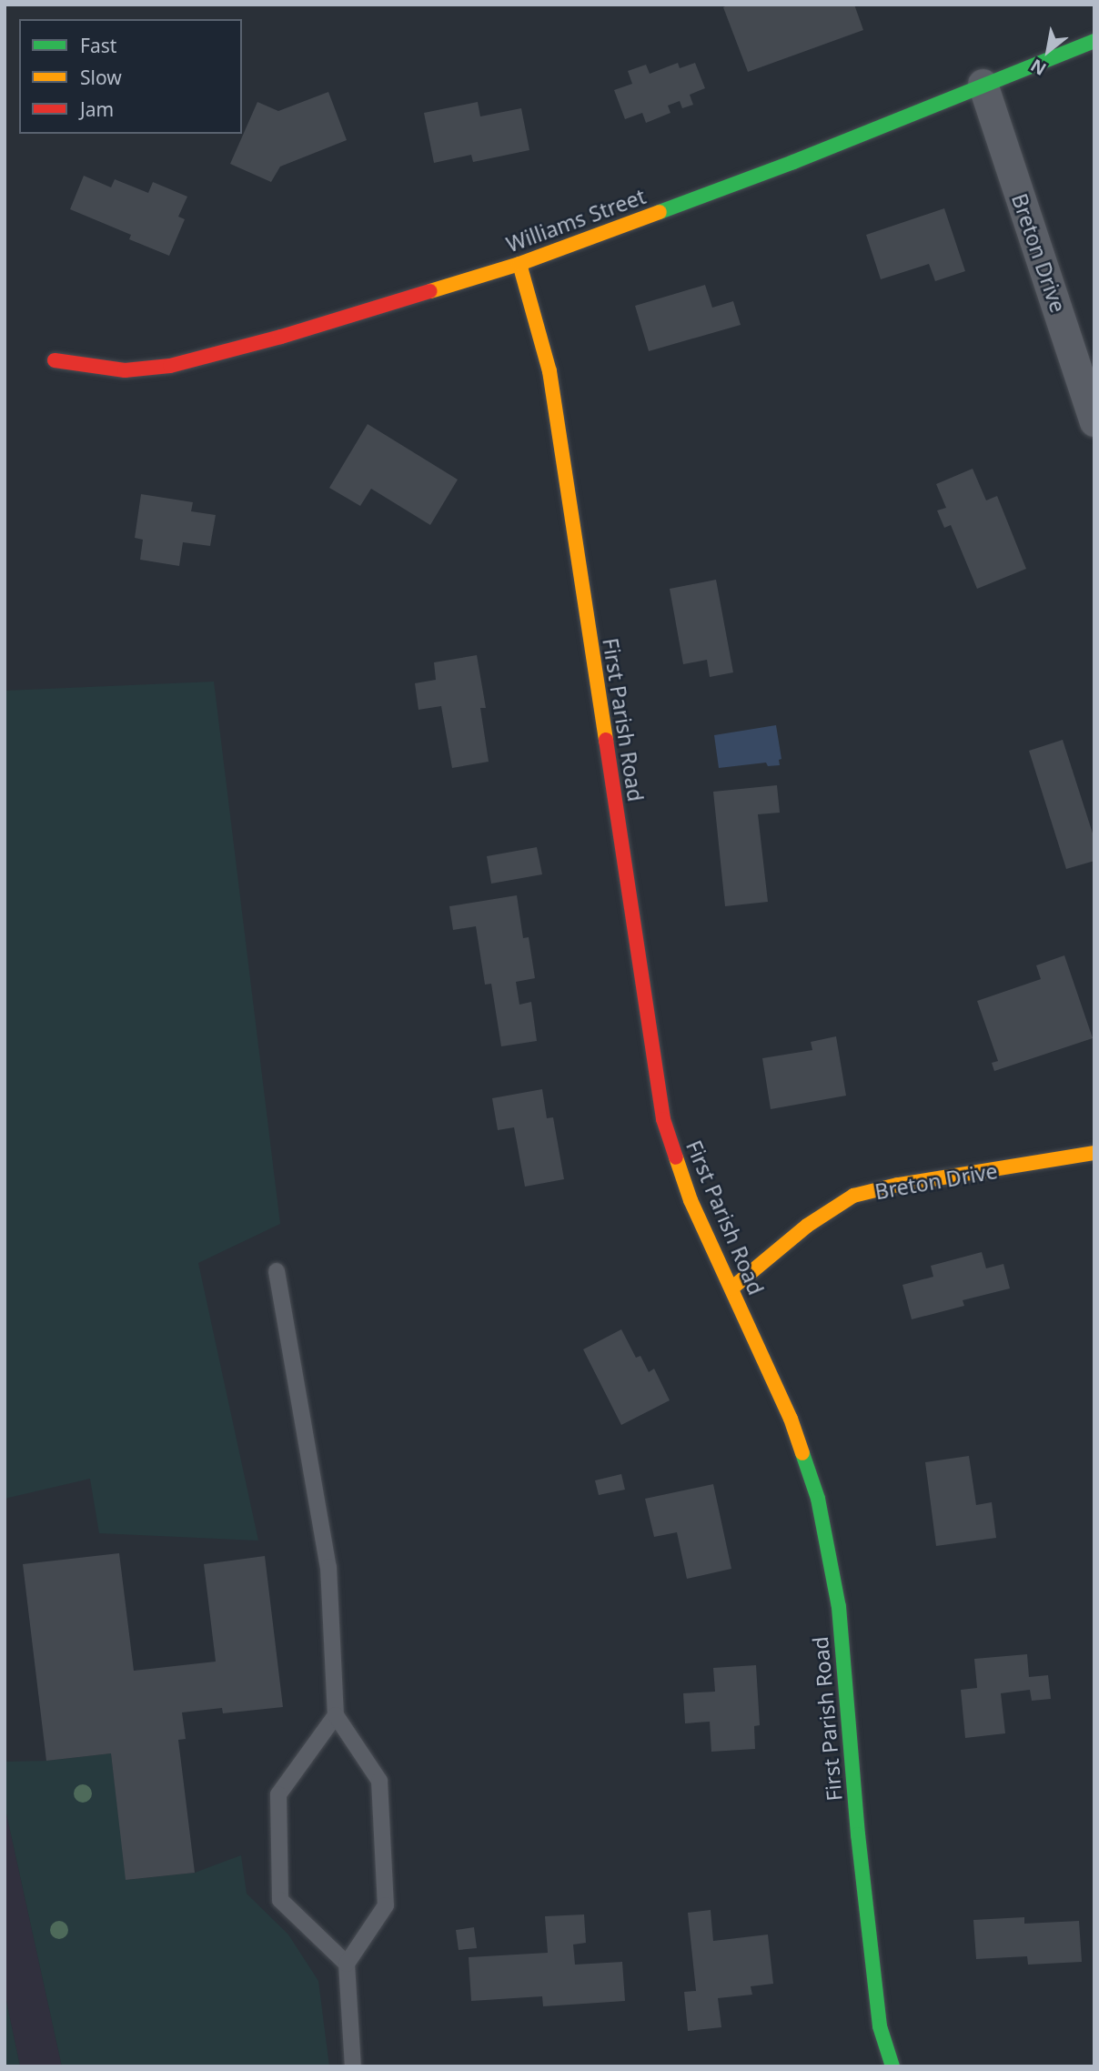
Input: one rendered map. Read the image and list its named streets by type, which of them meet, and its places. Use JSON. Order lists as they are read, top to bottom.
{
  "streets": {
    "street": ["Williams Street", "Breton Drive", "First Parish Road"]
  },
  "crossings": [
    ["Williams Street", "Breton Drive"],
    ["Williams Street", "First Parish Road"],
    ["Breton Drive", "First Parish Road"]
  ],
  "legend": ["Fast", "Slow", "Jam"],
  "north": "bottom left"
}
